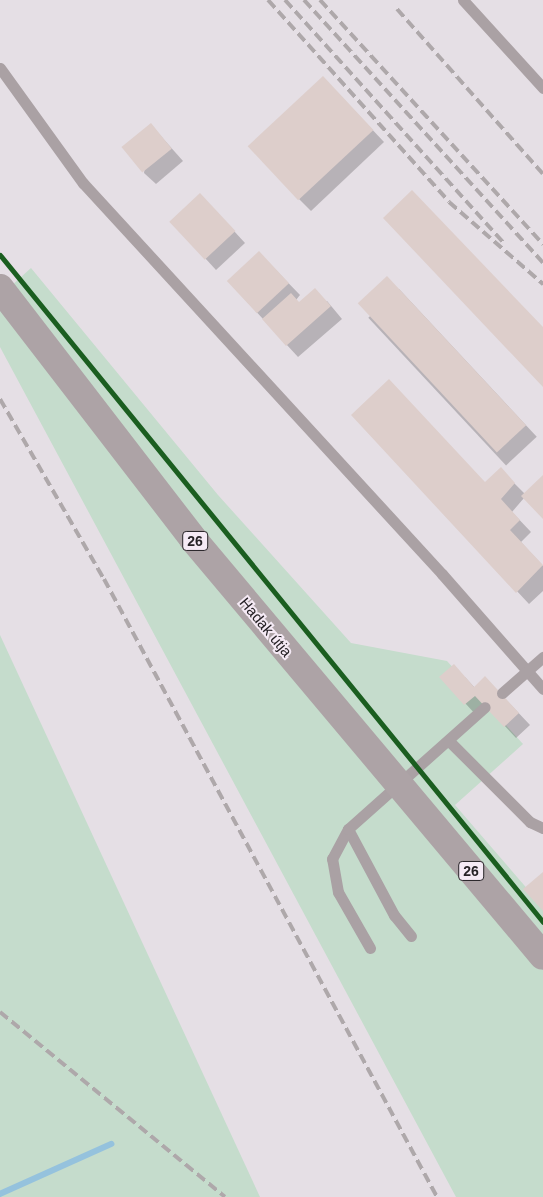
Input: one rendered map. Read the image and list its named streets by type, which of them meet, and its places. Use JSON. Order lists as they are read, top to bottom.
{
  "streets": {
    "main road": ["26", "Hadak útja"]
  }
}
